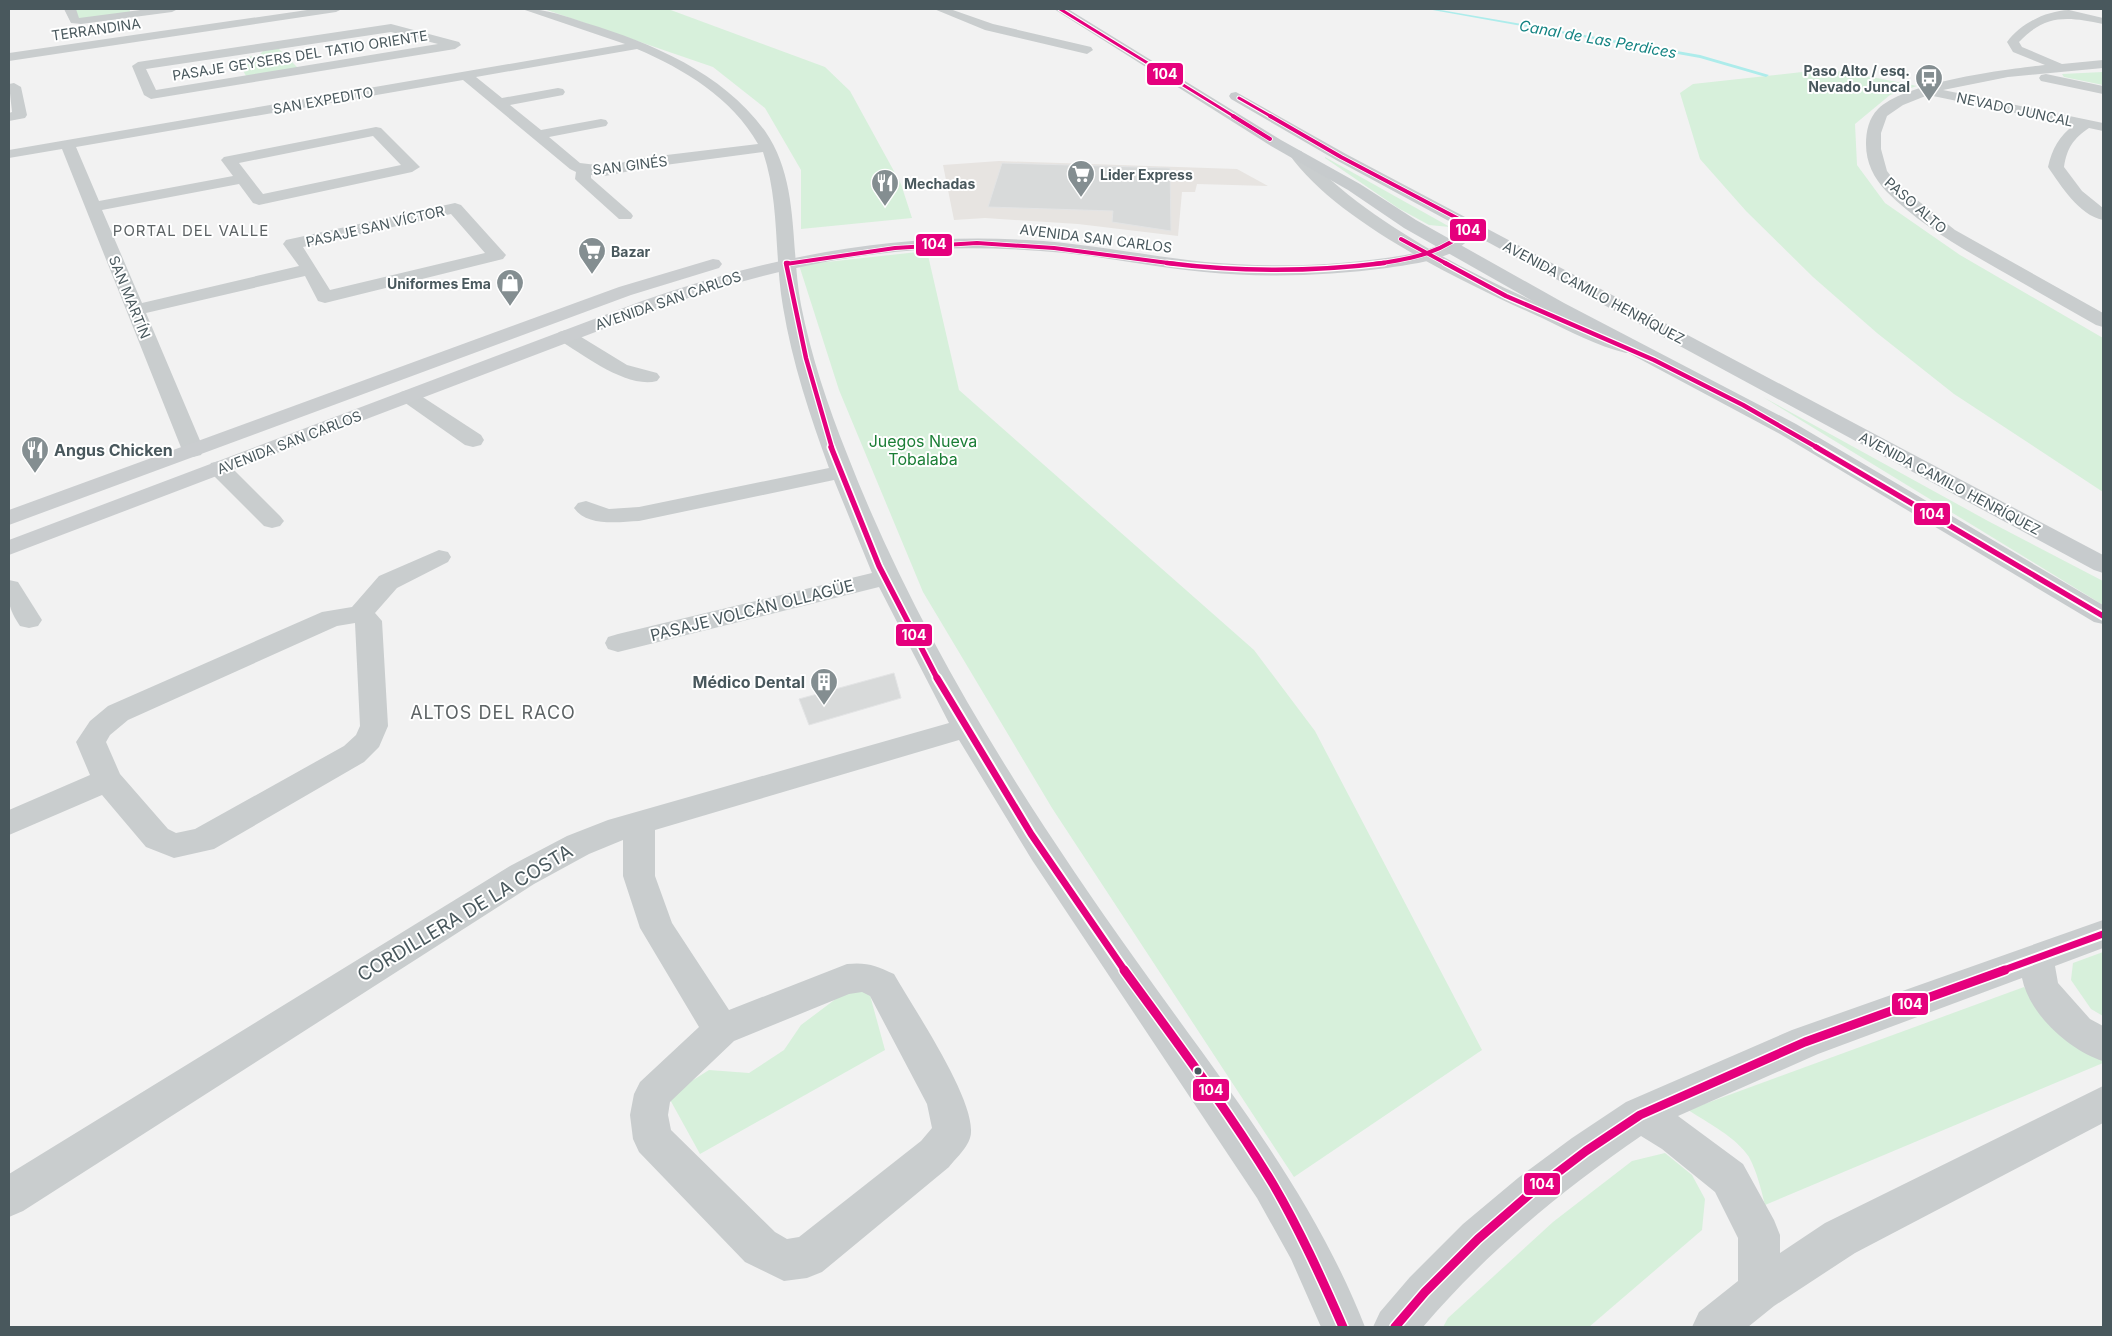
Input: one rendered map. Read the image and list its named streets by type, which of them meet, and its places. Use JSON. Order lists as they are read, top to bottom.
{
  "streets": {
    "main road": ["AVENIDA SAN CARLOS", "AVENIDA CAMILO HENRÍQUEZ"],
    "street": [
      "TERRANDINA",
      "PASAJE GEYSERS DEL TATIO ORIENTE",
      "SAN EXPEDITO",
      "NEVADO JUNCAL",
      "SAN GINÉS",
      "PASO ALTO",
      "PASAJE SAN VÍCTOR",
      "SAN MARTÍN",
      "PASAJE VOLCÁN OLLAGÜE",
      "CORDILLERA DE LA COSTA"
    ]
  },
  "crossings": [
    ["TERRANDINA", "PASAJE GEYSERS DEL TATIO ORIENTE"],
    ["SAN EXPEDITO", "SAN GINÉS"],
    ["SAN EXPEDITO", "SAN MARTÍN"],
    ["NEVADO JUNCAL", "PASO ALTO"],
    ["PASAJE SAN VÍCTOR", "SAN MARTÍN"],
    ["AVENIDA SAN CARLOS", "AVENIDA CAMILO HENRÍQUEZ"],
    ["AVENIDA SAN CARLOS", "SAN MARTÍN"]
  ],
  "districts": ["PORTAL DEL VALLE", "ALTOS DEL RACO"],
  "water": ["Canal de Las Perdices"],
  "parks": ["Juegos Nueva Tobalaba"],
  "places": {
    "bus stop": ["Paso Alto / esq. Nevado Juncal"],
    "supermarket": ["Lider Express", "Bazar"],
    "restaurant": ["Mechadas", "Angus Chicken"],
    "shop": ["Uniformes Ema"],
    "building": ["Médico Dental"]
  },
  "lines": ["transit line 104"]
}
